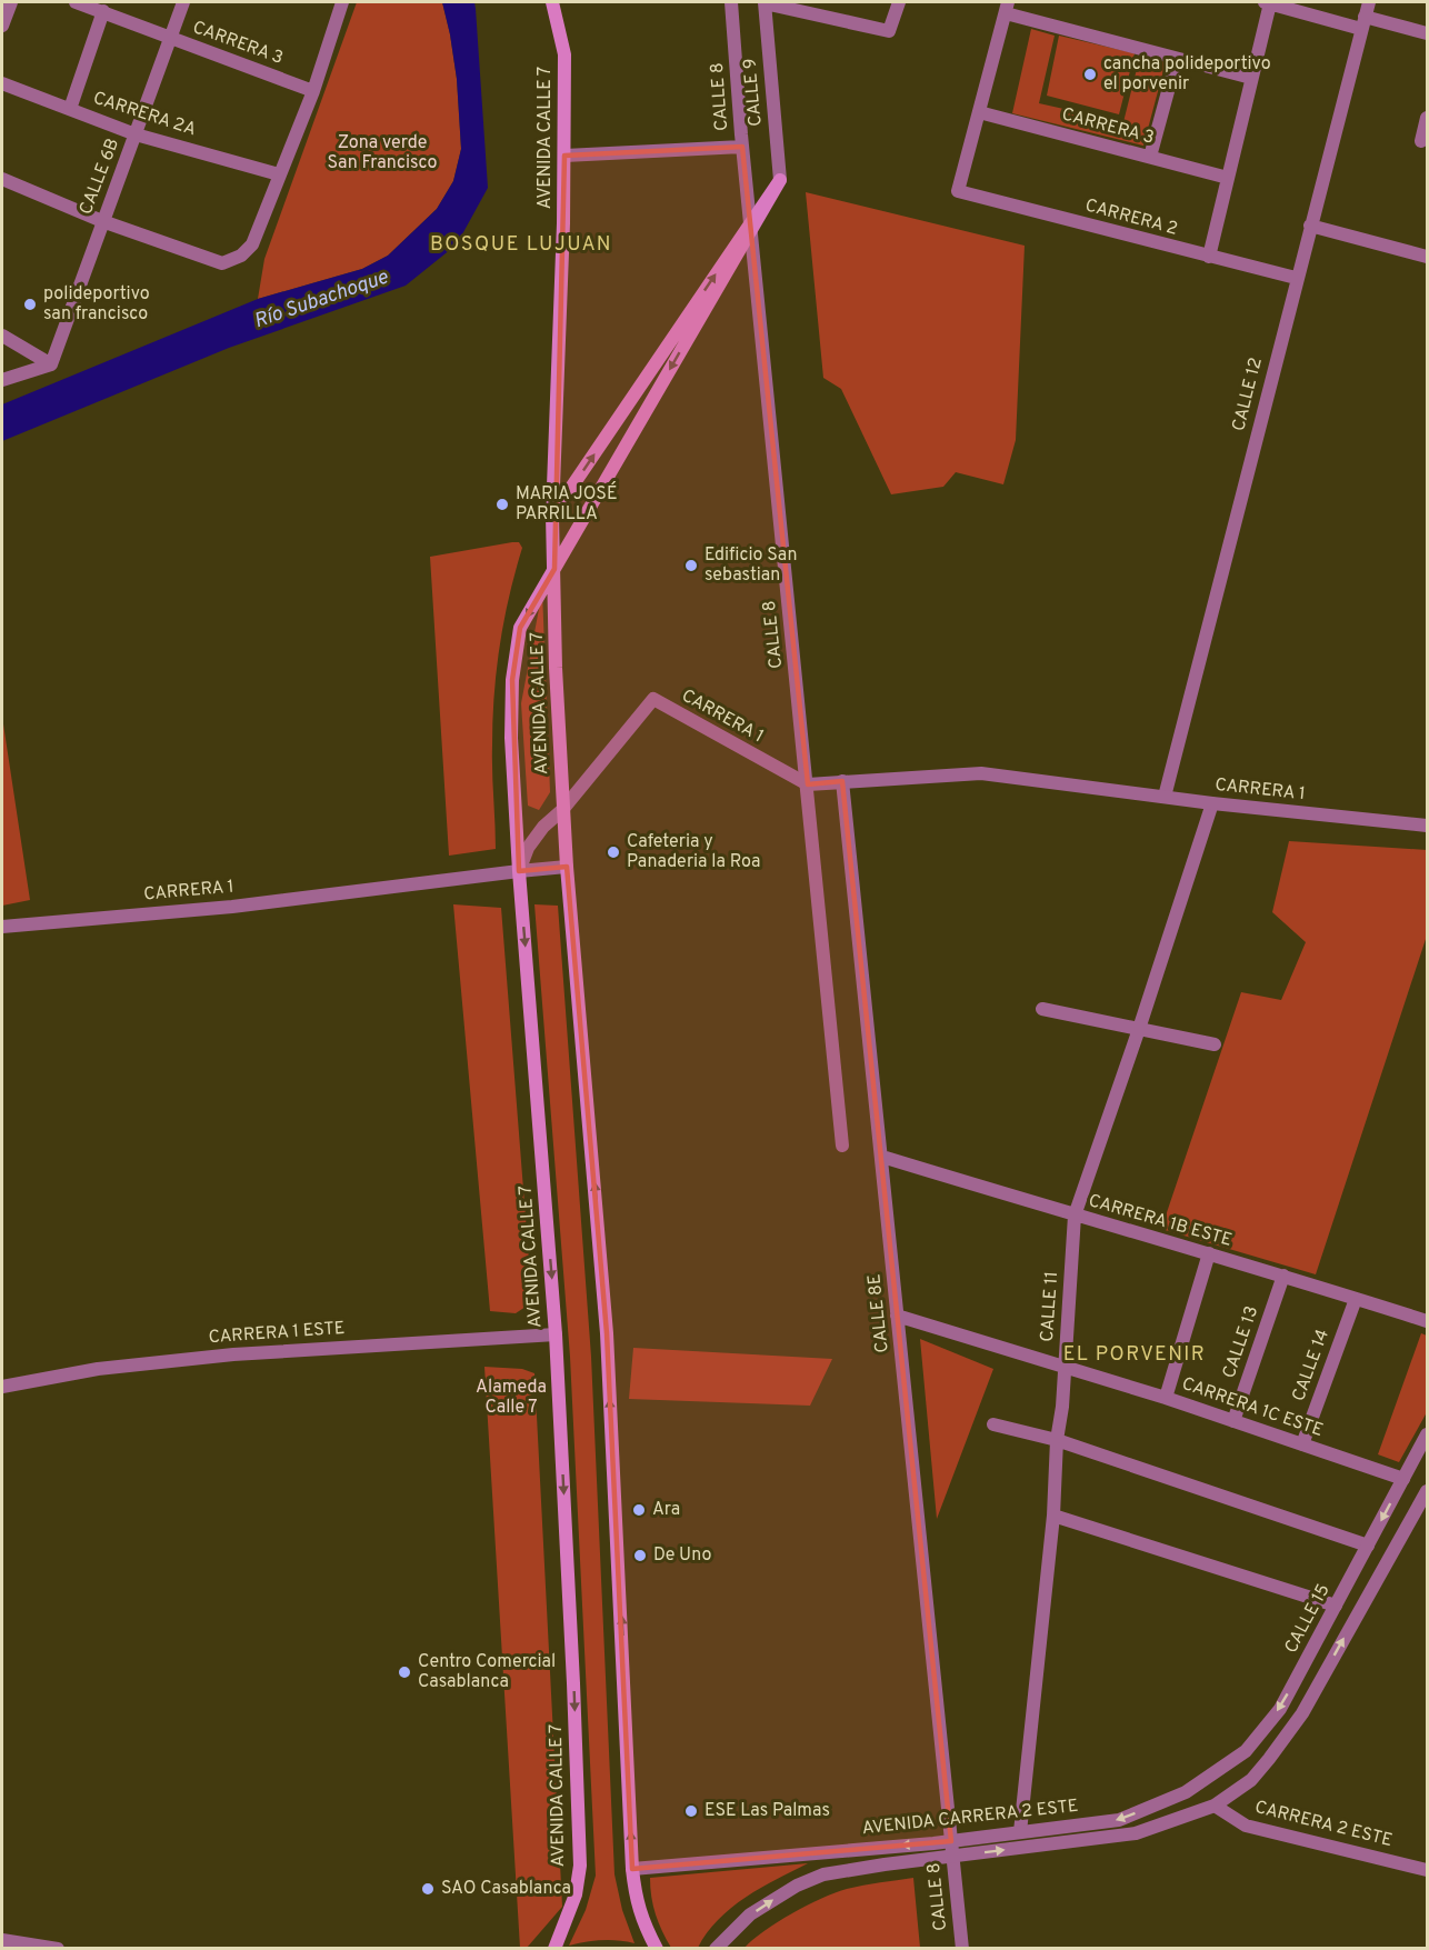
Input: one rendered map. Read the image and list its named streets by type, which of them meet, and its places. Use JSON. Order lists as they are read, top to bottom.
{
  "streets": {
    "main road": ["AVENIDA CALLE 7"],
    "street": [
      "CARRERA 3",
      "CALLE 9",
      "CALLE 8",
      "CARRERA 2A",
      "CALLE 6B",
      "CARRERA 2",
      "CALLE 12",
      "CARRERA 1",
      "CARRERA 1B ESTE",
      "CALLE 11",
      "CALLE 8E",
      "CARRERA 1 ESTE",
      "CALLE 13",
      "CALLE 14",
      "CARRERA 1C ESTE",
      "CALLE 15",
      "AVENIDA CARRERA 2 ESTE",
      "CARRERA 2 ESTE"
    ]
  },
  "crossings": [
    ["CARRERA 3", "CALLE 6B"],
    ["CARRERA 3", "CARRERA 2"],
    ["CALLE 9", "AVENIDA CALLE 7"],
    ["CALLE 8", "CARRERA 1"],
    ["CALLE 8", "CALLE 8E"],
    ["CALLE 8", "AVENIDA CARRERA 2 ESTE"],
    ["CARRERA 2A", "CALLE 6B"],
    ["AVENIDA CALLE 7", "CARRERA 1"],
    ["AVENIDA CALLE 7", "CARRERA 1 ESTE"],
    ["AVENIDA CALLE 7", "AVENIDA CARRERA 2 ESTE"],
    ["CARRERA 2", "CALLE 12"],
    ["CALLE 12", "CARRERA 1"],
    ["CARRERA 1", "CALLE 11"],
    ["CARRERA 1", "CALLE 8E"],
    ["CARRERA 1B ESTE", "CALLE 11"],
    ["CARRERA 1B ESTE", "CALLE 8E"],
    ["CARRERA 1B ESTE", "CALLE 13"],
    ["CARRERA 1B ESTE", "CALLE 14"],
    ["CALLE 11", "CARRERA 1C ESTE"],
    ["CALLE 11", "AVENIDA CARRERA 2 ESTE"],
    ["CALLE 8E", "CARRERA 1C ESTE"],
    ["CALLE 8E", "AVENIDA CARRERA 2 ESTE"],
    ["CALLE 13", "CARRERA 1C ESTE"],
    ["CALLE 14", "CARRERA 1C ESTE"],
    ["CARRERA 1C ESTE", "CALLE 15"],
    ["CALLE 15", "AVENIDA CARRERA 2 ESTE"],
    ["AVENIDA CARRERA 2 ESTE", "CARRERA 2 ESTE"]
  ],
  "districts": ["BOSQUE LUJUAN", "EL PORVENIR"],
  "water": ["Río Subachoque"],
  "parks": ["Zona verde San Francisco", "Alameda Calle 7"],
  "places": [
    "cancha polideportivo el porvenir",
    "polideportivo san francisco",
    "MARIA JOSÉ PARRILLA",
    "Edificio San sebastian",
    "Cafeteria y Panaderia la Roa",
    "Ara",
    "De Uno",
    "Centro Comercial Casablanca",
    "ESE Las Palmas",
    "SAO Casablanca"
  ]
}
